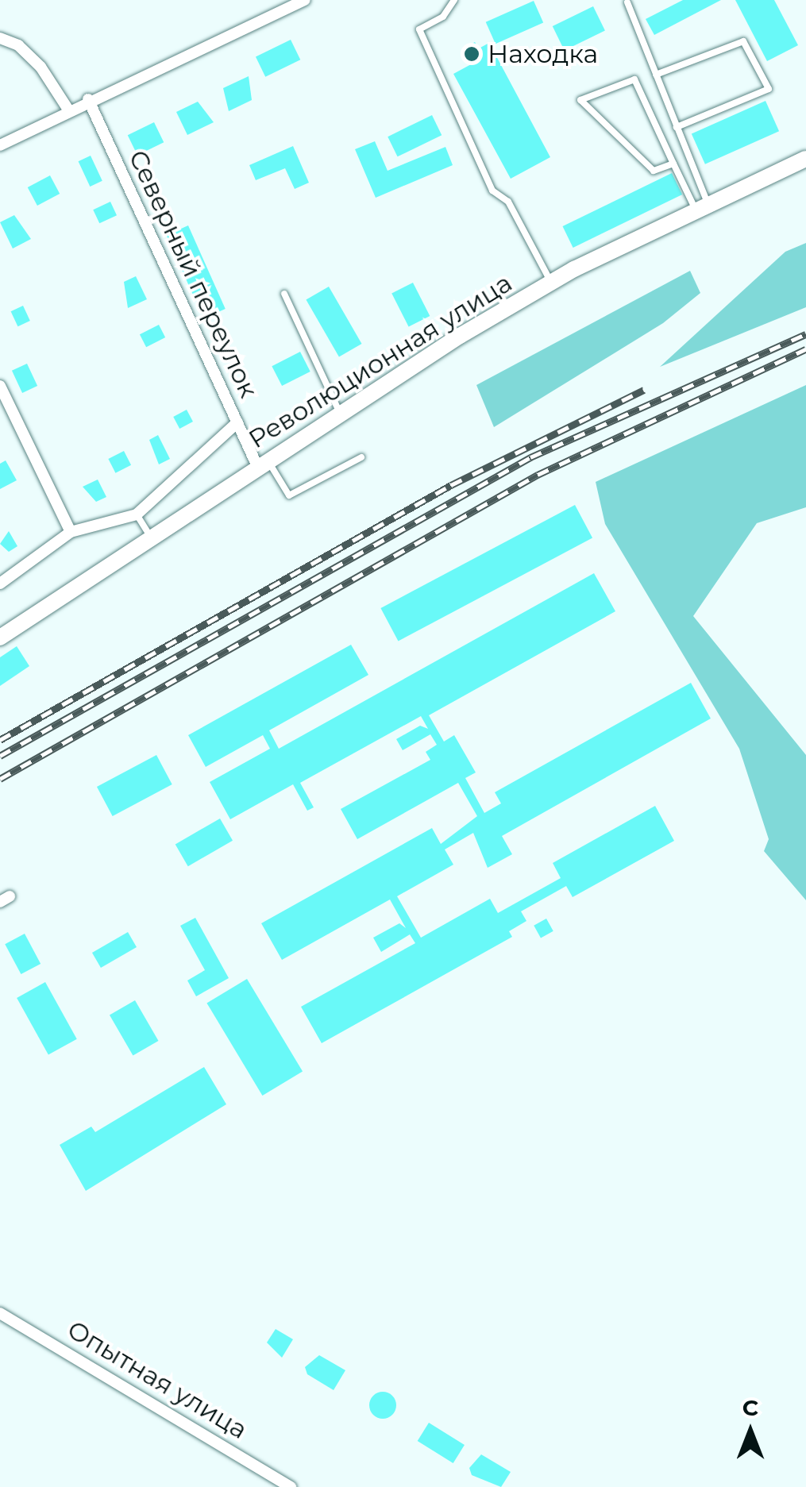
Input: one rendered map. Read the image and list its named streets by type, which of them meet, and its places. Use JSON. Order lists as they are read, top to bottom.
{
  "streets": {
    "main road": ["Революционная улица"],
    "street": ["Северный переулок", "Опытная улица"]
  },
  "crossings": [
    ["Северный переулок", "Революционная улица"]
  ],
  "places": ["Находка"],
  "north": "top"
}
